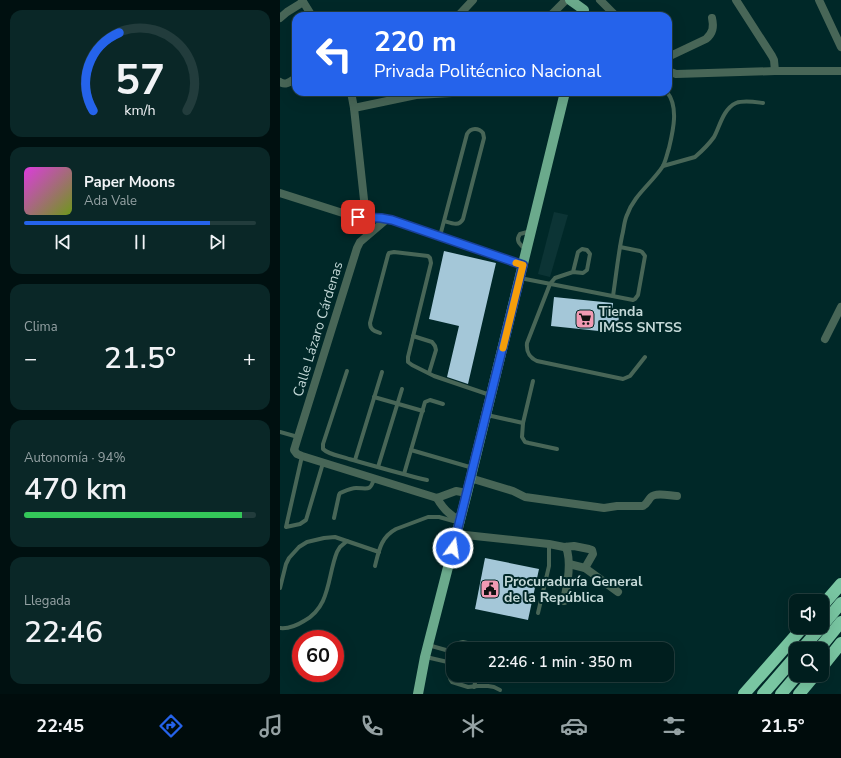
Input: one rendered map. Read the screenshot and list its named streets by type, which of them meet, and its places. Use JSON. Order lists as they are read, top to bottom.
{
  "streets": {
    "street": ["Calle Lázaro Cárdenas"]
  },
  "places": {
    "supermarket": ["Tienda IMSS SNTSS"],
    "public building": ["Procuraduría General de la República"]
  },
  "page": {
    "turn": ["220 m", "Privada Politécnico Nacional"],
    "song": ["Paper Moons", "Ada Vale"],
    "tile": [
      "Clima",
      ["Autonomía · 94%", "470 km"],
      ["Llegada", "22:46"]
    ],
    "heat": ["−", "21.5°", "+"],
    "limit": "60",
    "trip": "22:46 · 1 min · 350 m",
    "tabs": ["22:45", "21.5°"],
    "gauge": ["57", "km/h"]
  }
}
